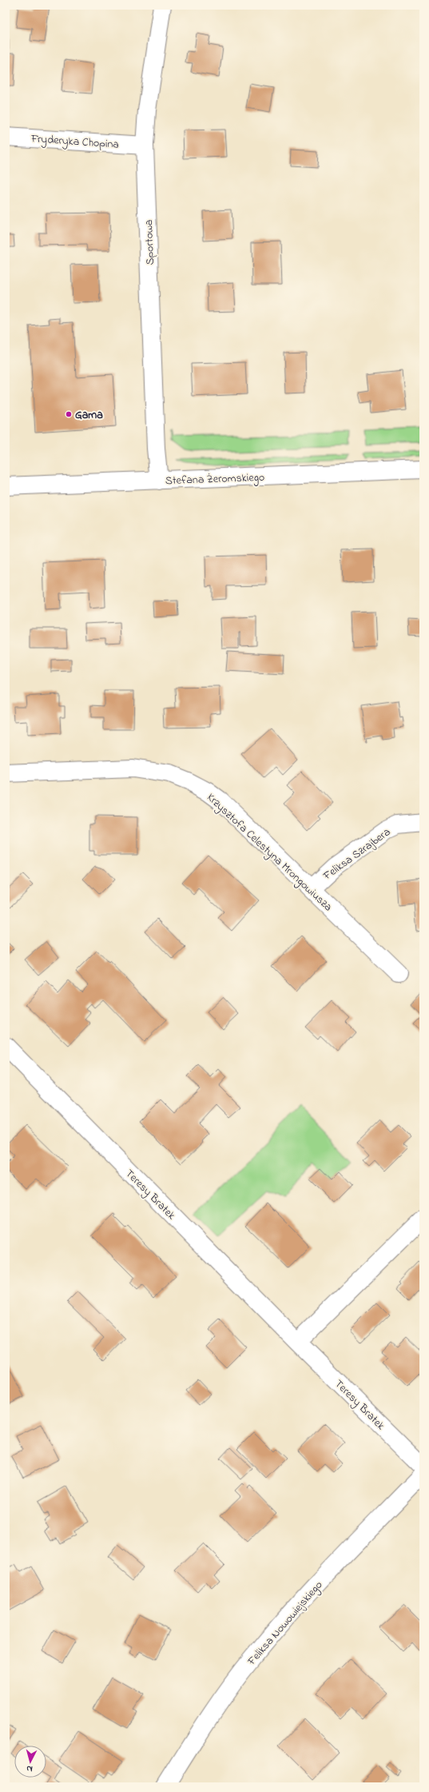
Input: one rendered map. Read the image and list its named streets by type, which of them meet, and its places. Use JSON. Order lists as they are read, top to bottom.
{
  "streets": {
    "street": [
      "Fryderyka Chopina",
      "Sportowa",
      "Stefana Żeromskiego",
      "Krzysztofa Celestyna Mrongowiusza",
      "Feliksa Szrajbera",
      "Teresy Bratek",
      "Feliksa Nowowiejskiego"
    ]
  },
  "crossings": [
    ["Fryderyka Chopina", "Sportowa"],
    ["Sportowa", "Stefana Żeromskiego"],
    ["Krzysztofa Celestyna Mrongowiusza", "Feliksa Szrajbera"]
  ],
  "places": ["Gama"],
  "north": "bottom"
}
